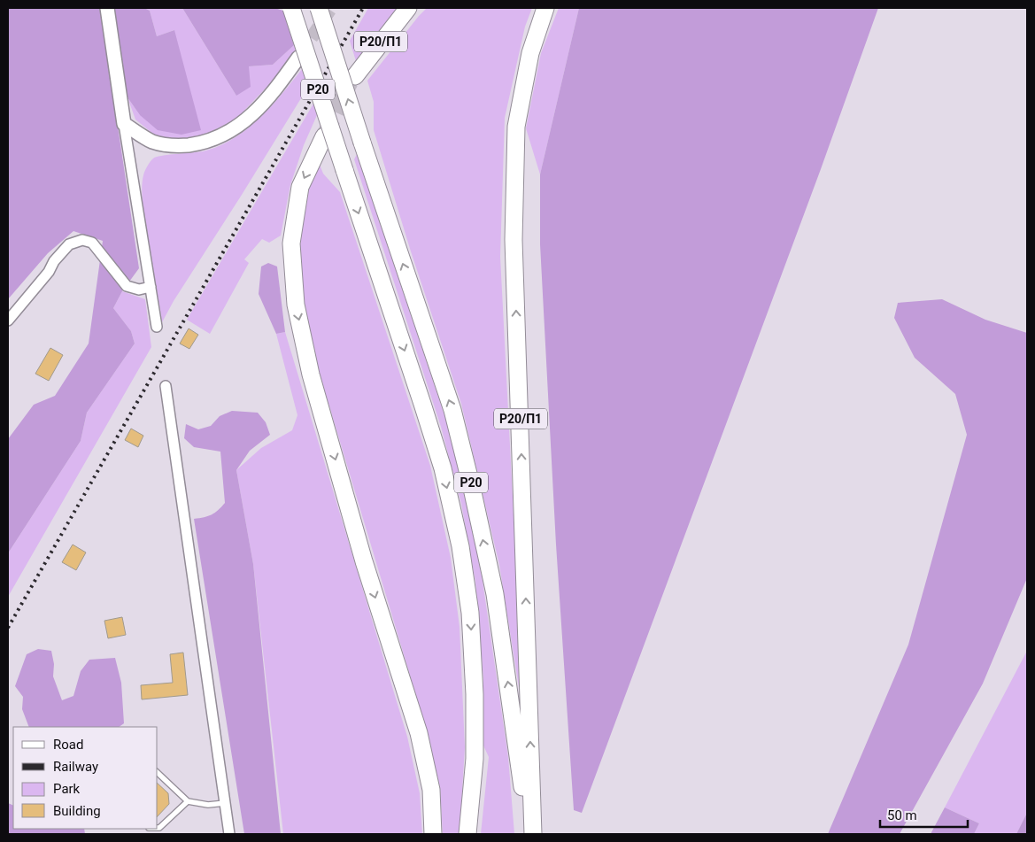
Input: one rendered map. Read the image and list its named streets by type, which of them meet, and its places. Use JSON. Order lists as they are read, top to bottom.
{
  "streets": {
    "main road": ["Р20/П1", "Р20"]
  },
  "legend": [
    "Road",
    "Railway",
    "Park",
    "Building"
  ],
  "scale_bar": "50 m"
}
